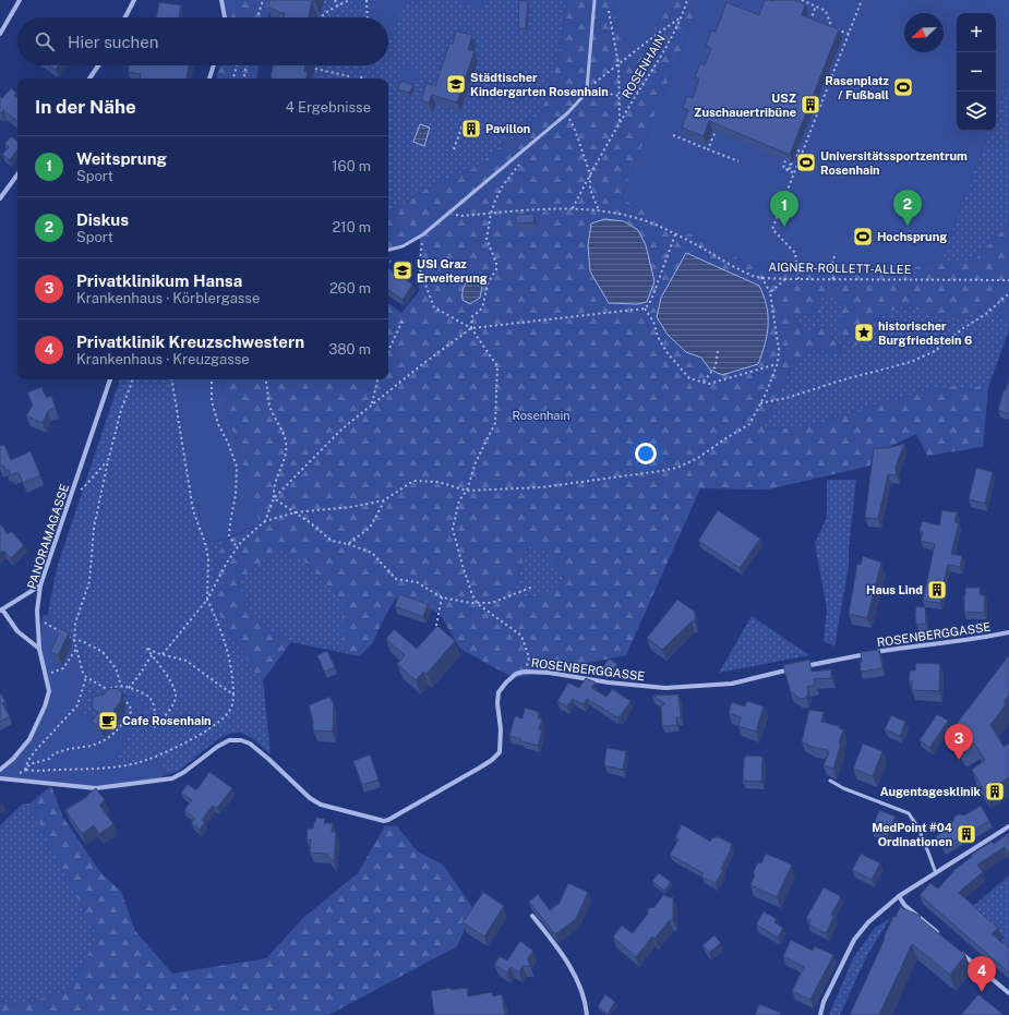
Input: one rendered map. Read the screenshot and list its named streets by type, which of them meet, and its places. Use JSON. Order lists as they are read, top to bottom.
{
  "streets": {
    "street": ["PANORAMAGASSE", "ROSENBERGGASSE"],
    "path": ["ROSENHAIN", "AIGNER-ROLLETT-ALLEE"]
  },
  "crossings": [
    ["ROSENHAIN", "AIGNER-ROLLETT-ALLEE"]
  ],
  "parks": ["Rosenhain"],
  "places": {
    "school or university": ["Städtischer Kindergarten Rosenhain", "USI Graz Erweiterung"],
    "sports": ["Rasenplatz / Fußball", "Universitätssportzentrum Rosenhain", "Hochsprung"],
    "building": [
      "USZ Zuschauertribüne",
      "Pavillon",
      "Haus Lind",
      "Augentagesklinik",
      "MedPoint #04 Ordinationen"
    ],
    "place": ["historischer Burgfriedstein 6"],
    "cafe": ["Cafe Rosenhain"]
  },
  "north": "bottom left",
  "page": {
    "map_buttons": ["+", "−"],
    "search": "Hier suchen",
    "heading": ["In der Nähe", "4 Ergebnisse"],
    "list": [
      {
        "mark": "1",
        "name": "Weitsprung",
        "note": "Sport",
        "value": "160 m"
      },
      {
        "mark": "2",
        "name": "Diskus",
        "note": "Sport",
        "value": "210 m"
      },
      {
        "mark": "3",
        "name": "Privatklinikum Hansa",
        "note": "Krankenhaus · Körblergasse",
        "value": "260 m"
      },
      {
        "mark": "4",
        "name": "Privatklinik Kreuzschwestern",
        "note": "Krankenhaus · Kreuzgasse",
        "value": "380 m"
      }
    ],
    "pins": [
      "2",
      "1",
      "3",
      "4"
    ]
  }
}
